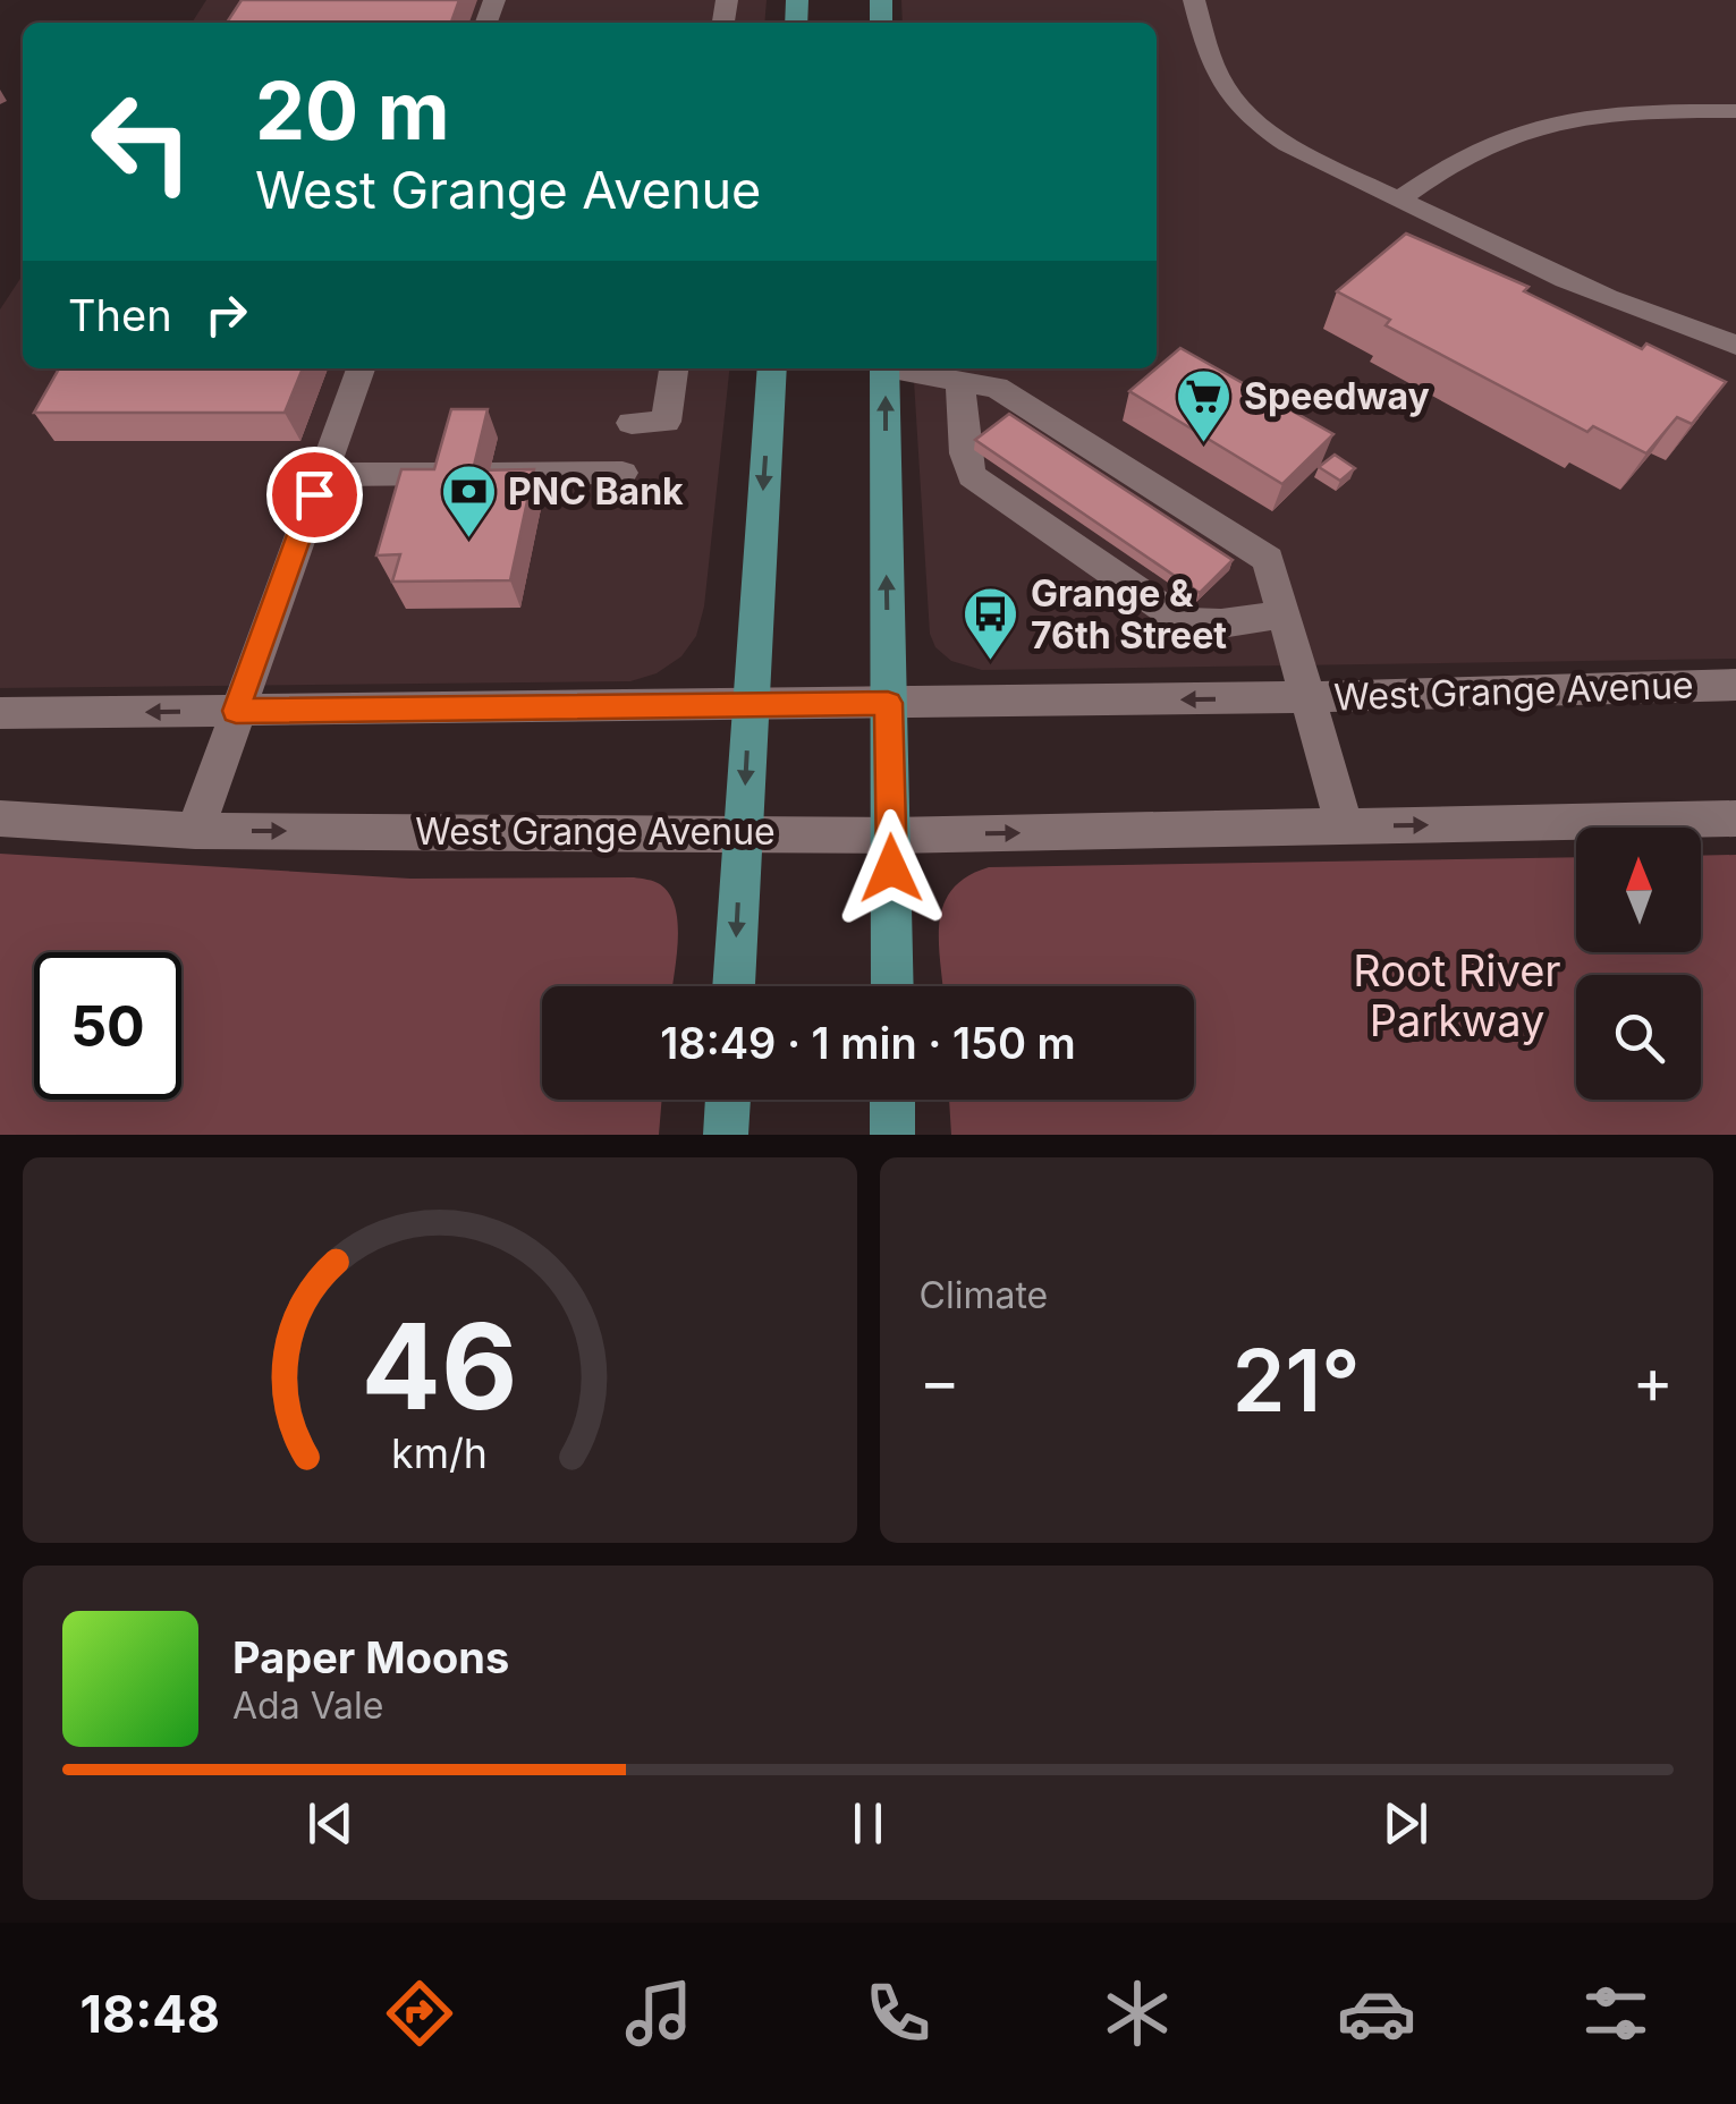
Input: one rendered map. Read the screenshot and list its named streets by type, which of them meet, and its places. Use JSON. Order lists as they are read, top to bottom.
{
  "streets": {
    "street": ["West Grange Avenue"]
  },
  "parks": ["Root River Parkway"],
  "places": {
    "supermarket": ["Speedway"],
    "bank": ["PNC Bank"],
    "bus stop": ["Grange & 76th Street"]
  },
  "north": "top",
  "page": {
    "turn": ["20 m", "West Grange Avenue"],
    "then": "Then",
    "limit": "50",
    "trip": "18:49 · 1 min · 150 m",
    "tile": "Climate",
    "heat": ["−", "21°", "+"],
    "song": ["Paper Moons", "Ada Vale"],
    "tabs": "18:48",
    "gauge": ["46", "km/h"]
  }
}
